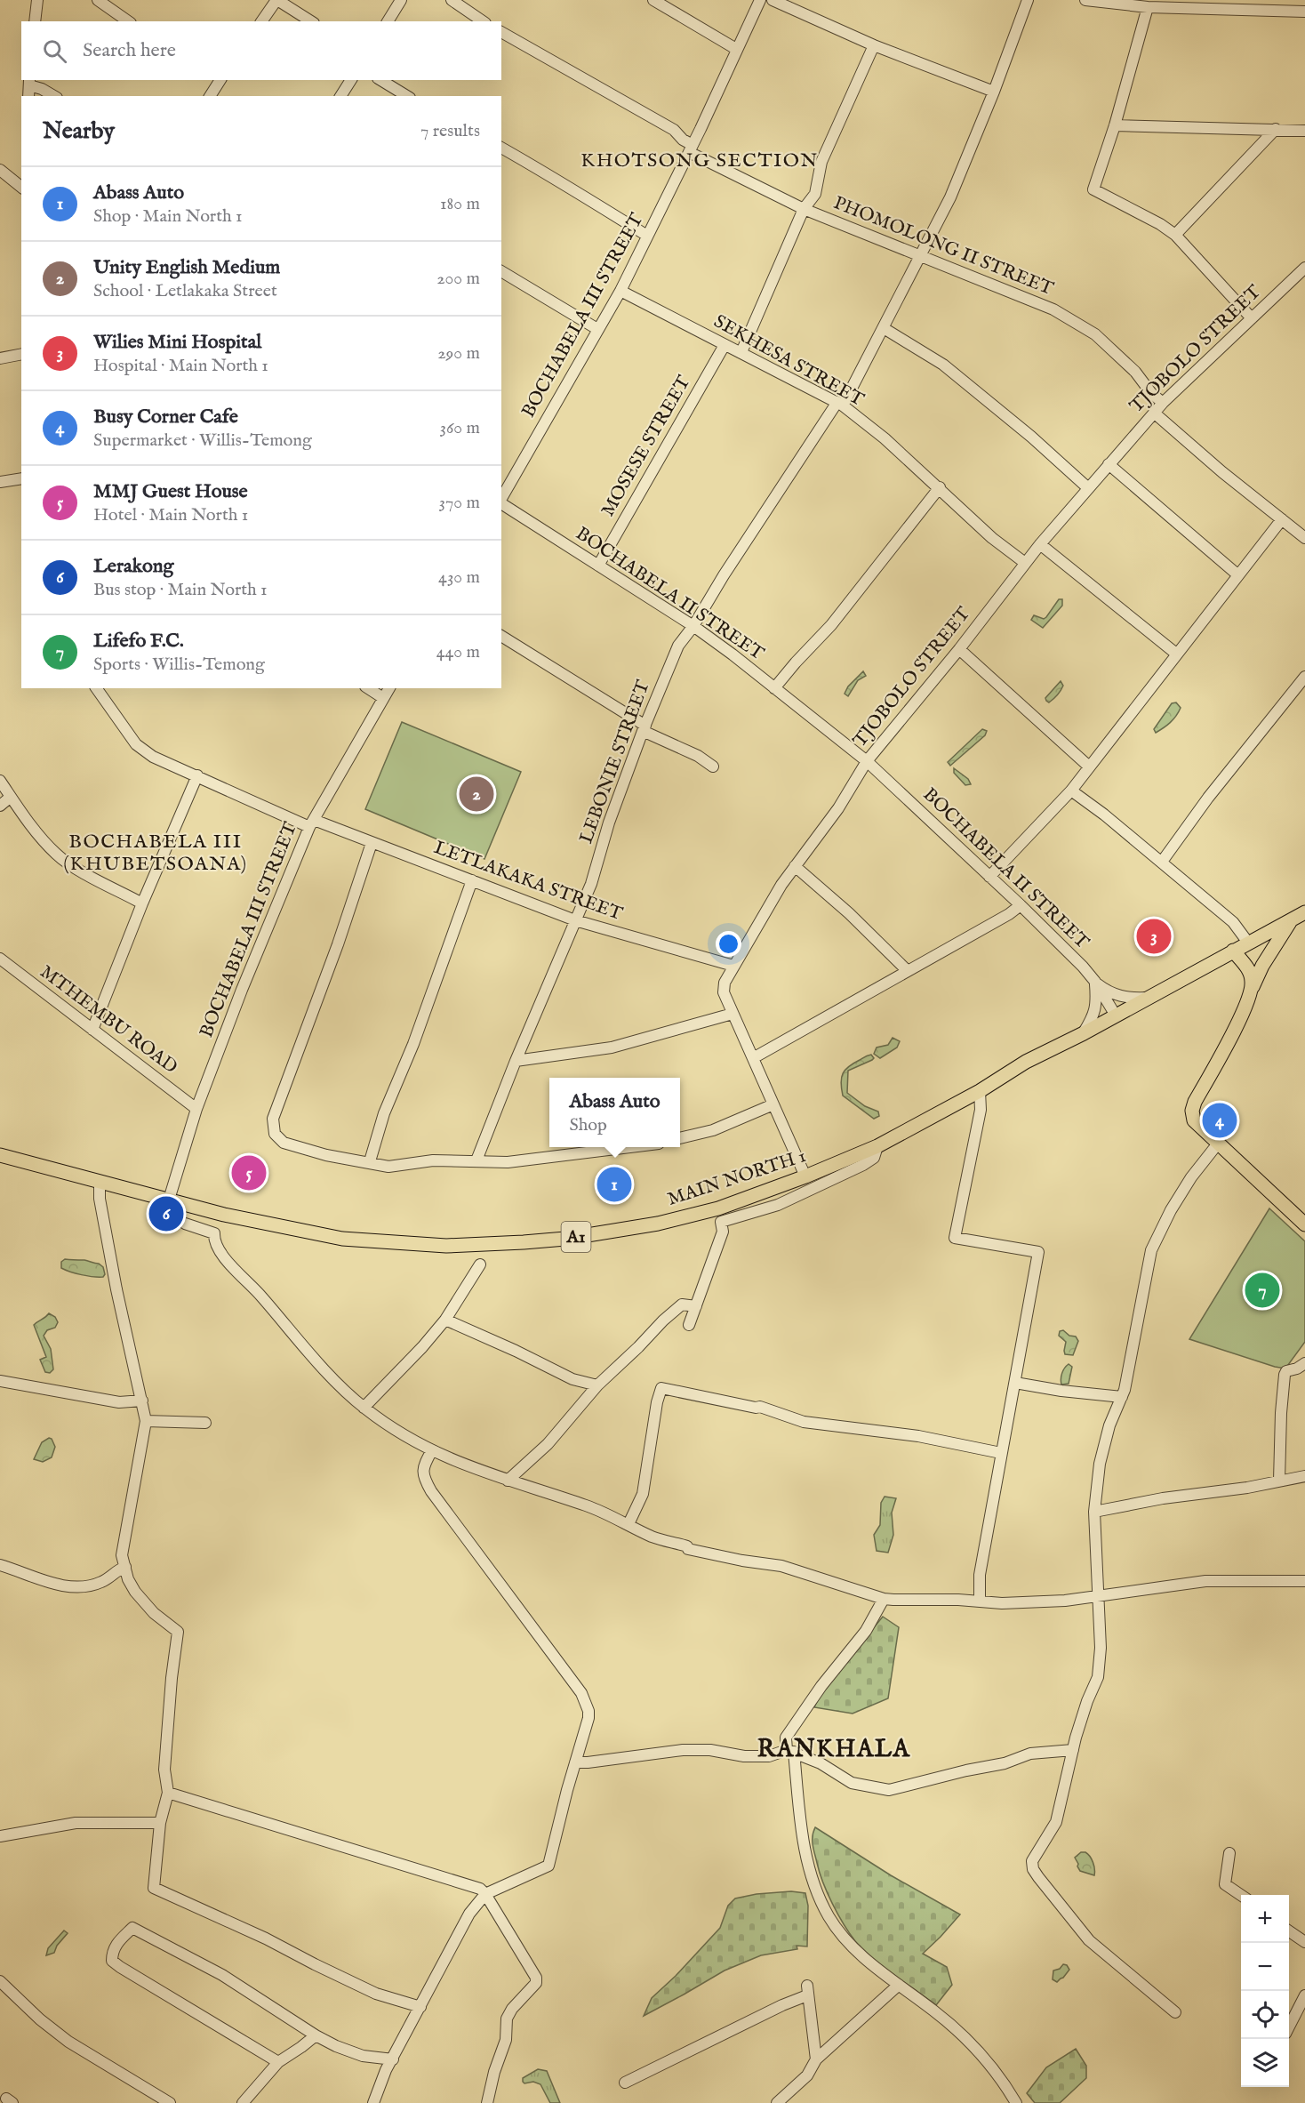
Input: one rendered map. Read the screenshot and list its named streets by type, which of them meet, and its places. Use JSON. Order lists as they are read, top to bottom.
{
  "streets": {
    "main road": ["MAIN NORTH 1", "A1"],
    "street": [
      "PHOMOLONG II STREET",
      "BOCHABELA III STREET",
      "TJOBOLO STREET",
      "SEKHESA STREET",
      "MOSESE STREET",
      "BOCHABELA II STREET",
      "LEBONIE STREET",
      "LETLAKAKA STREET",
      "MTHEMBU ROAD"
    ]
  },
  "crossings": [
    ["PHOMOLONG II STREET", "BOCHABELA III STREET"],
    ["PHOMOLONG II STREET", "TJOBOLO STREET"],
    ["PHOMOLONG II STREET", "LEBONIE STREET"],
    ["BOCHABELA III STREET", "SEKHESA STREET"],
    ["BOCHABELA III STREET", "LETLAKAKA STREET"],
    ["BOCHABELA III STREET", "MTHEMBU ROAD"],
    ["BOCHABELA III STREET", "MAIN NORTH 1"],
    ["TJOBOLO STREET", "SEKHESA STREET"],
    ["TJOBOLO STREET", "BOCHABELA II STREET"],
    ["TJOBOLO STREET", "LETLAKAKA STREET"],
    ["TJOBOLO STREET", "MAIN NORTH 1"],
    ["SEKHESA STREET", "MOSESE STREET"],
    ["SEKHESA STREET", "LEBONIE STREET"],
    ["MOSESE STREET", "BOCHABELA II STREET"],
    ["BOCHABELA II STREET", "LEBONIE STREET"],
    ["BOCHABELA II STREET", "MAIN NORTH 1"],
    ["LEBONIE STREET", "LETLAKAKA STREET"]
  ],
  "districts": ["KHOTSONG SECTION", "BOCHABELA III (KHUBETSOANA)", "RANKHALA"],
  "page": {
    "search": "Search here",
    "heading": ["Nearby", "7 results"],
    "list": [
      {
        "mark": "1",
        "name": "Abass Auto",
        "note": "Shop · Main North 1",
        "value": "180 m"
      },
      {
        "mark": "2",
        "name": "Unity English Medium",
        "note": "School · Letlakaka Street",
        "value": "200 m"
      },
      {
        "mark": "3",
        "name": "Wilies Mini Hospital",
        "note": "Hospital · Main North 1",
        "value": "290 m"
      },
      {
        "mark": "4",
        "name": "Busy Corner Cafe",
        "note": "Supermarket · Willis-Temong",
        "value": "360 m"
      },
      {
        "mark": "5",
        "name": "MMJ Guest House",
        "note": "Hotel · Main North 1",
        "value": "370 m"
      },
      {
        "mark": "6",
        "name": "Lerakong",
        "note": "Bus stop · Main North 1",
        "value": "430 m"
      },
      {
        "mark": "7",
        "name": "Lifefo F.C.",
        "note": "Sports · Willis-Temong",
        "value": "440 m"
      }
    ],
    "pins": [
      "2",
      "3",
      "4",
      "5",
      "1",
      "6",
      "7"
    ],
    "popup": ["Abass Auto", "Shop"],
    "map_buttons": ["+", "−"]
  }
}
